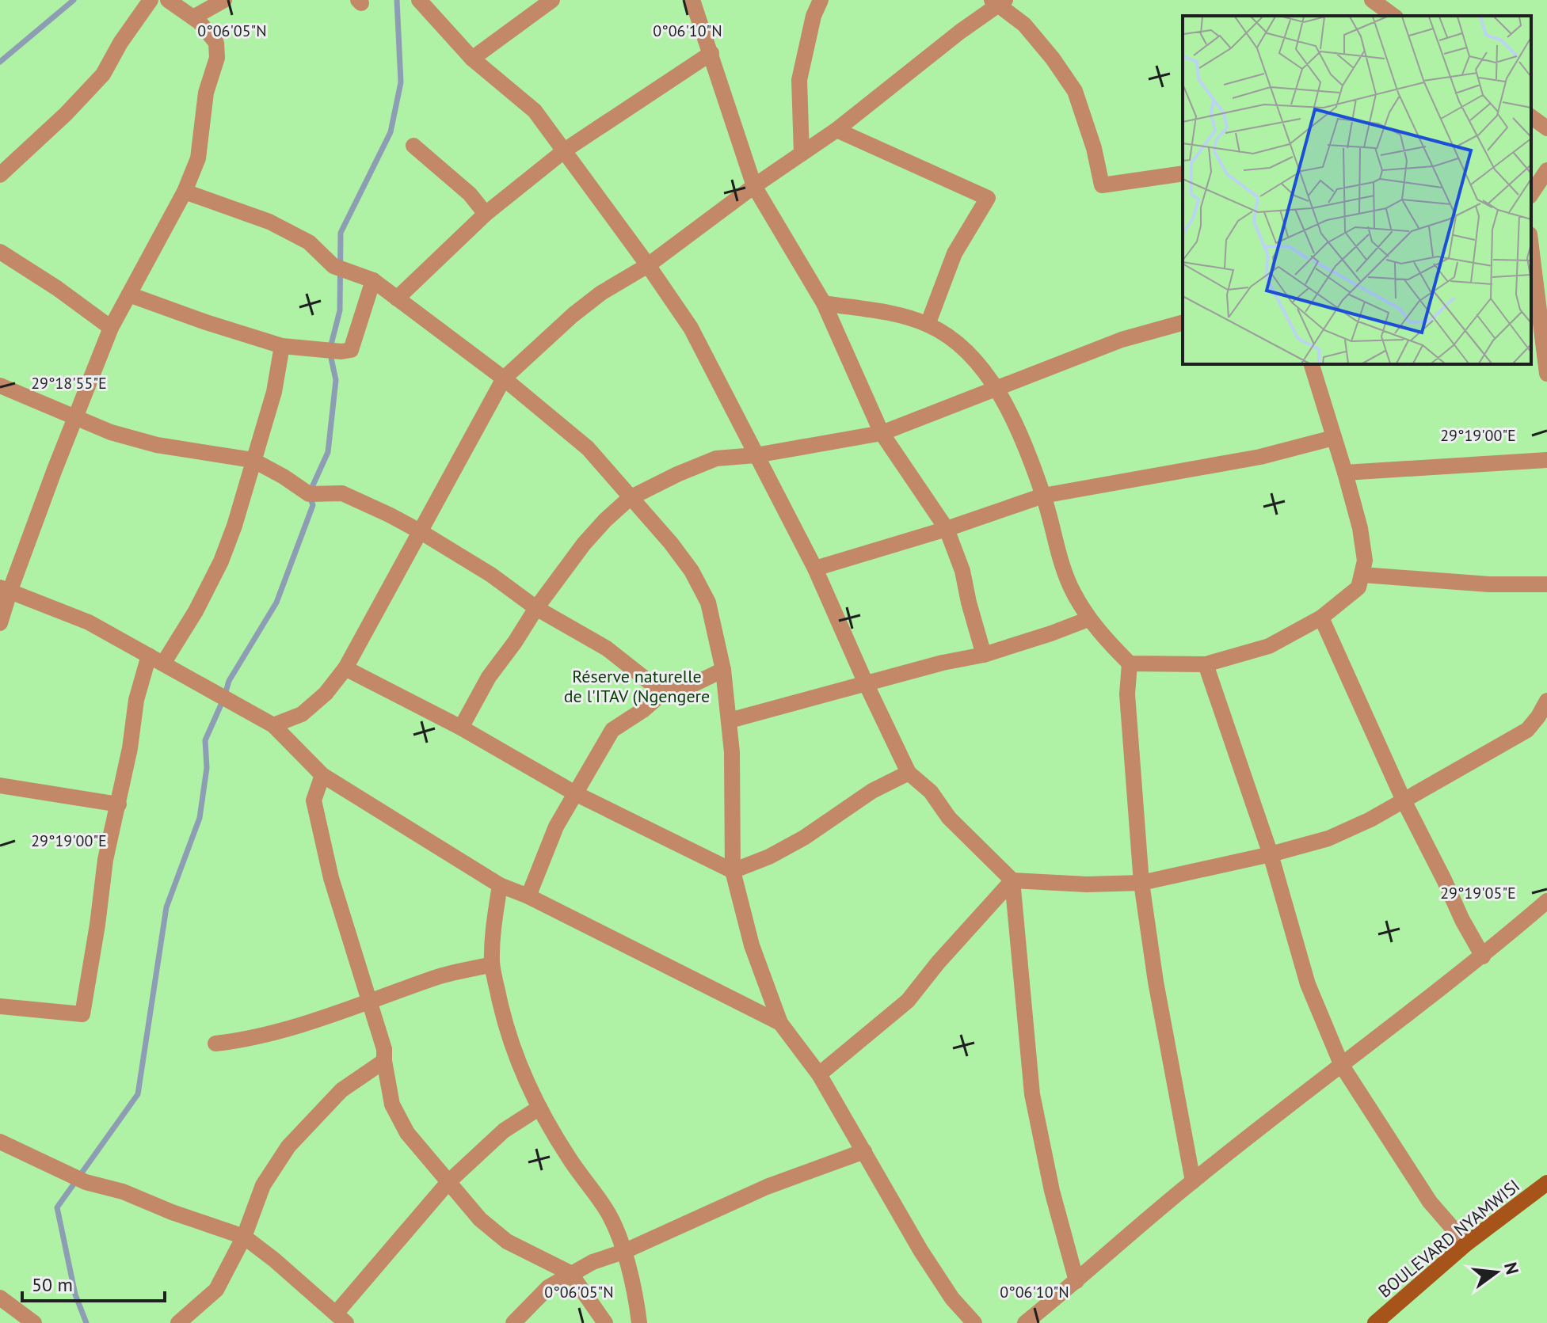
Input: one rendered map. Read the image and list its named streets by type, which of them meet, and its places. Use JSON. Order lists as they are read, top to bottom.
{
  "streets": {
    "main road": ["BOULEVARD NYAMWISI"]
  },
  "parks": ["Réserve naturelle de l'ITAV (Ngengere"],
  "scale_bar": "50 m",
  "north": "right",
  "coordinates": [
    "0°06'05\"N",
    "0°06'10\"N",
    "29°18'55\"E",
    "29°19'00\"E",
    "29°19'05\"E"
  ]
}
